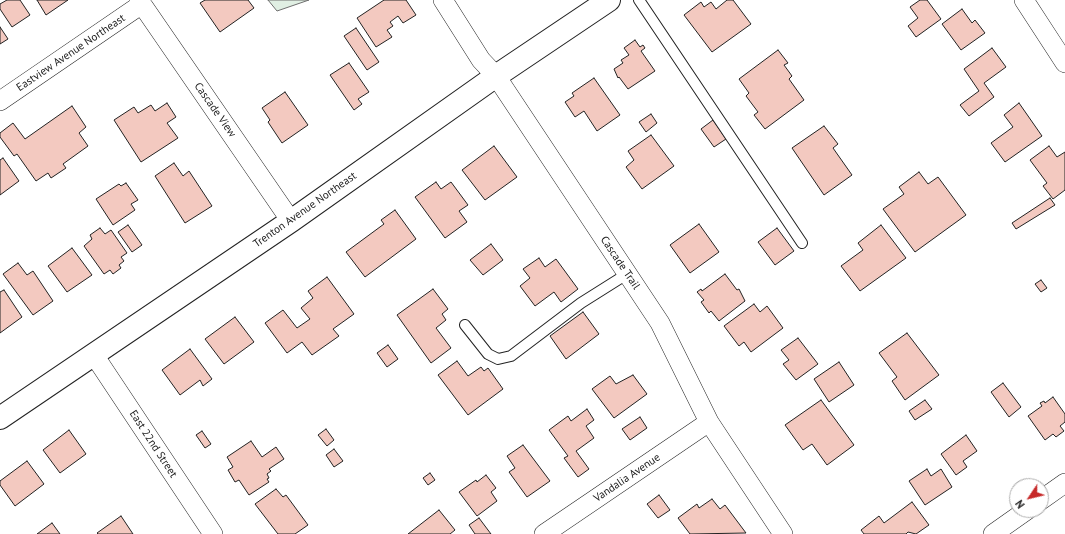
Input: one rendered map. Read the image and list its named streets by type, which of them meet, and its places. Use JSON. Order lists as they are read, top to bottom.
{
  "streets": {
    "main road": ["Trenton Avenue Northeast"],
    "street": [
      "Eastview Avenue Northeast",
      "Cascade View",
      "Cascade Trail",
      "East 22nd Street",
      "Vandalia Avenue"
    ]
  },
  "crossings": [
    ["Eastview Avenue Northeast", "Cascade View"],
    ["Cascade View", "Trenton Avenue Northeast"],
    ["Trenton Avenue Northeast", "Cascade Trail"],
    ["Trenton Avenue Northeast", "East 22nd Street"],
    ["Cascade Trail", "Vandalia Avenue"]
  ],
  "north": "bottom left"
}
